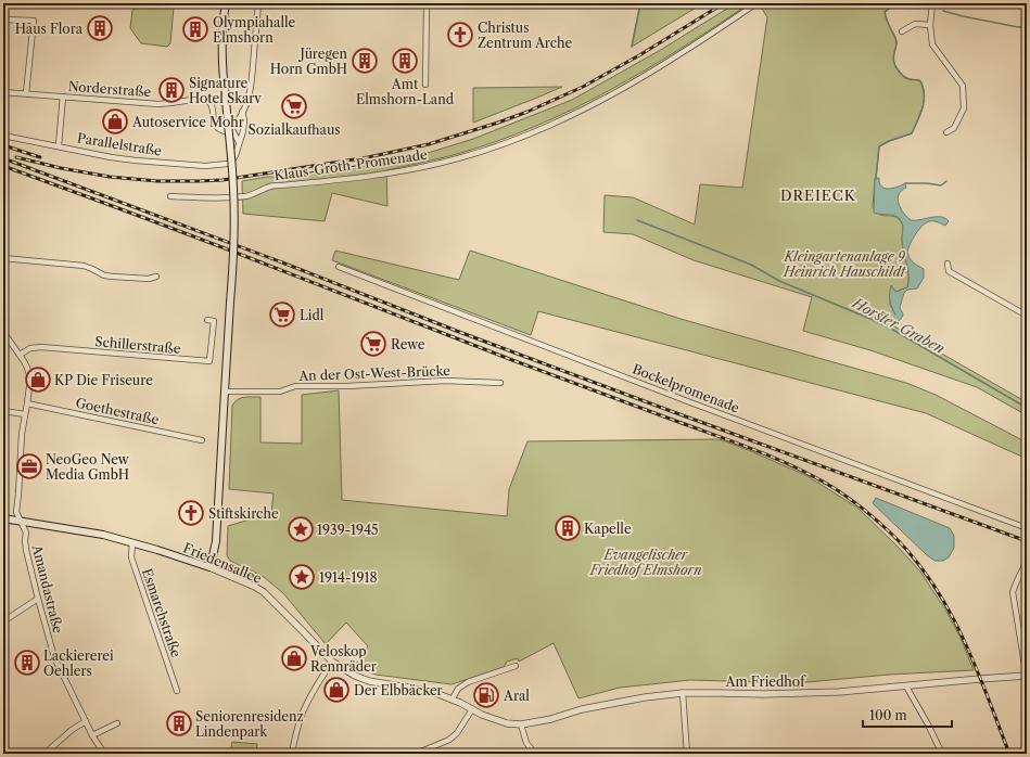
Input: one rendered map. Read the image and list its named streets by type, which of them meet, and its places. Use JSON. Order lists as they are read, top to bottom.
{
  "streets": {
    "main road": ["Friedensallee"],
    "street": [
      "Norderstraße",
      "Parallelstraße",
      "Klaus-Groth-Promenade",
      "Schillerstraße",
      "An der Ost-West-Brücke",
      "Bockelpromenade",
      "Goethestraße",
      "Amandastraße",
      "Esmarchstraße",
      "Am Friedhof"
    ]
  },
  "crossings": [
    ["Schillerstraße", "Amandastraße"],
    ["Goethestraße", "Amandastraße"],
    ["Friedensallee", "Amandastraße"],
    ["Friedensallee", "Esmarchstraße"],
    ["Friedensallee", "Am Friedhof"]
  ],
  "districts": ["DREIECK"],
  "water": ["Horster Graben"],
  "parks": ["Kleingartenanlage 9 Heinrich Hauschildt", "Evangelischer Friedhof Elmshorn"],
  "places": {
    "building": [
      "Haus Flora",
      "Olympiahalle Elmshorn",
      "Jüregen Horn GmbH",
      "Amt Elmshorn-Land",
      "Signature Hotel Skarv",
      "Kapelle",
      "Lackiererei Oehlers",
      "Seniorenresidenz Lindenpark"
    ],
    "church": ["Christus Zentrum Arche", "Stiftskirche"],
    "supermarket": ["Sozialkaufhaus", "Lidl", "Rewe"],
    "shop": [
      "Autoservice Mohr",
      "KP Die Friseure",
      "Veloskop Rennräder",
      "Der Elbbäcker"
    ],
    "office": ["NeoGeo New Media GmbH"],
    "place": ["1939-1945", "1914-1918"],
    "fuel station": ["Aral"]
  },
  "scale_bar": "100 m"
}
